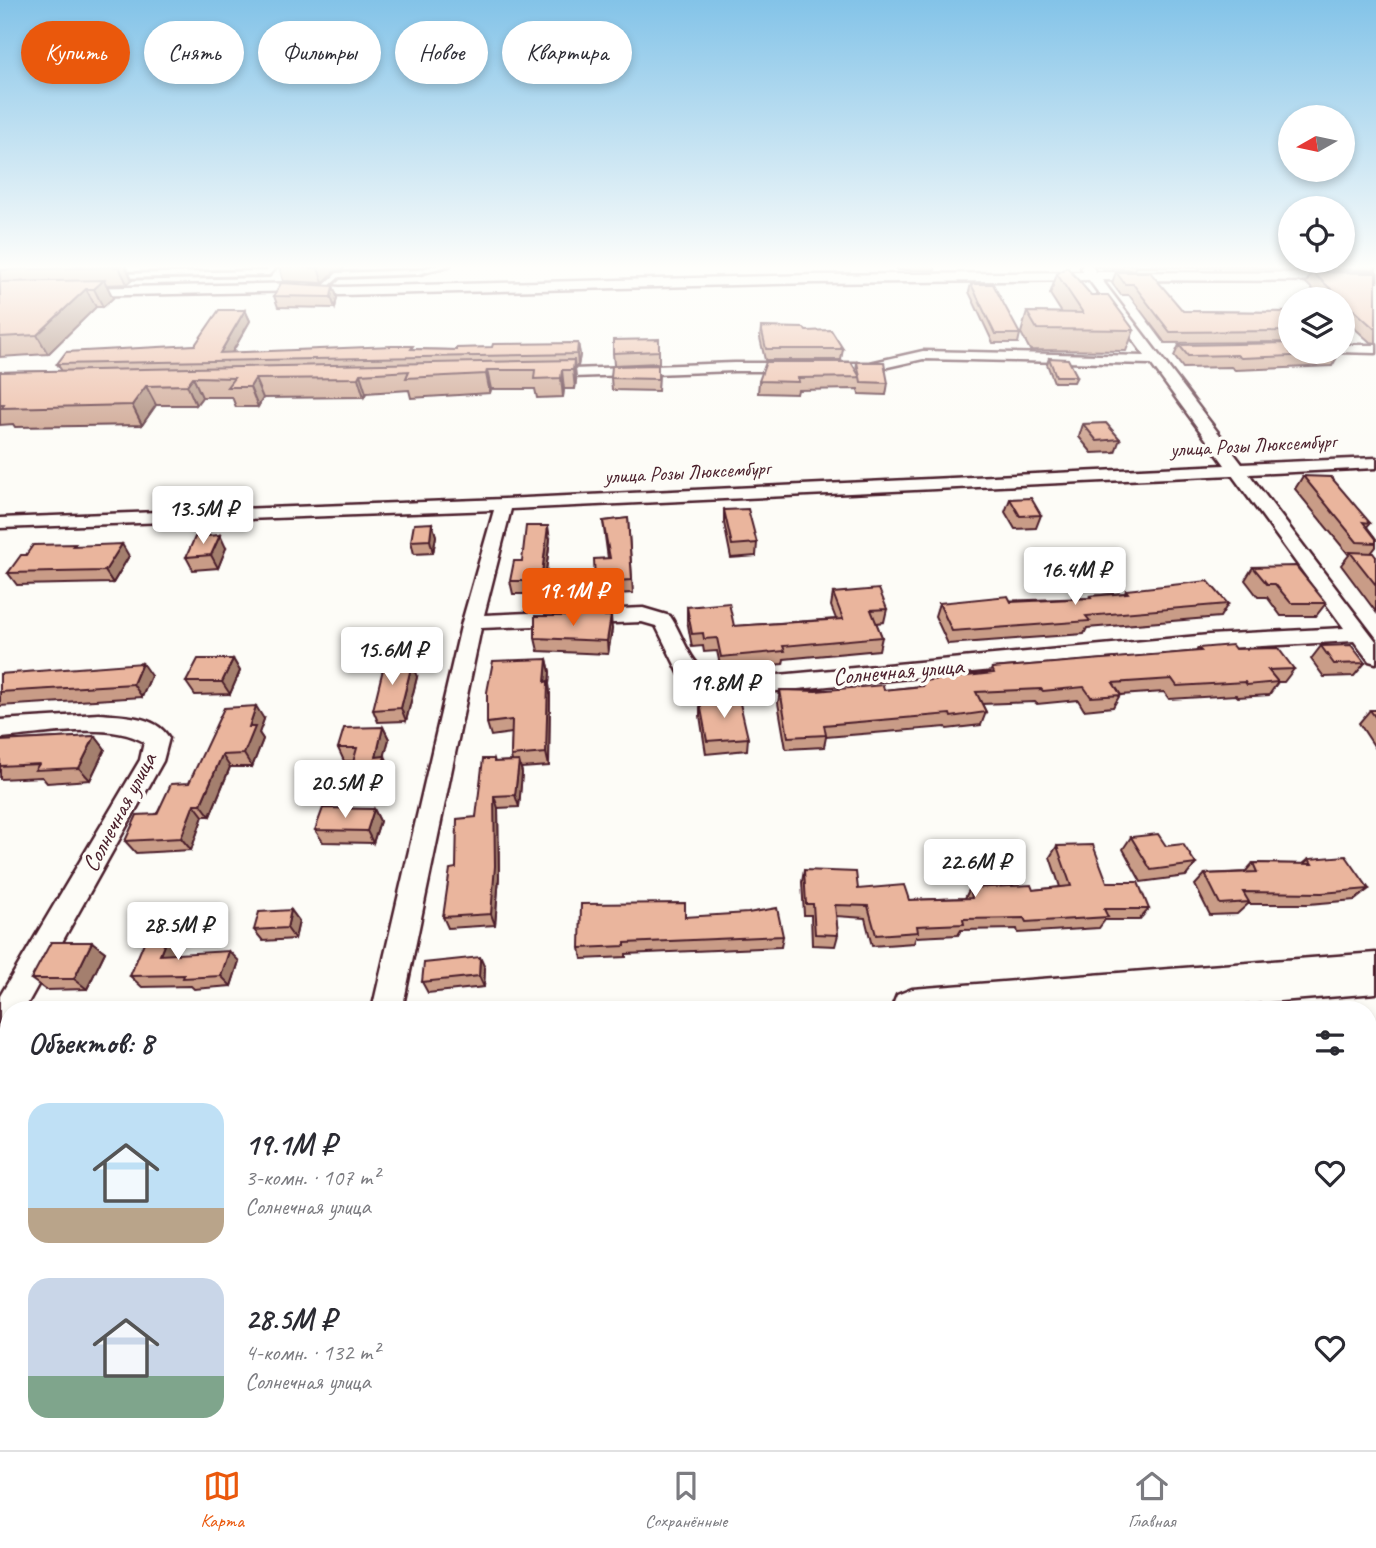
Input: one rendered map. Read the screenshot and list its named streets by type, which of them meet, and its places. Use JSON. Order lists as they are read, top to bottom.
{
  "streets": {
    "street": ["улица Розы Люксембург", "Солнечная улица"]
  },
  "north": "left",
  "page": {
    "chip": [
      "Купить",
      "Снять",
      "Фильтры",
      "Новое",
      "Квартира"
    ],
    "price": [
      "13.5M ₽",
      "16.4M ₽",
      "19.1M ₽",
      "15.6M ₽",
      "19.8M ₽",
      "20.5M ₽",
      "22.6M ₽",
      "28.5M ₽"
    ],
    "heading": "Объектов: 8",
    "list": [
      {
        "name": "19.1M ₽",
        "note": "3-комн. · 107 m² · Солнечная улица"
      },
      {
        "name": "28.5M ₽",
        "note": "4-комн. · 132 m² · Солнечная улица"
      }
    ],
    "tabs": ["Карта", "Сохранённые", "Главная"]
  }
}
